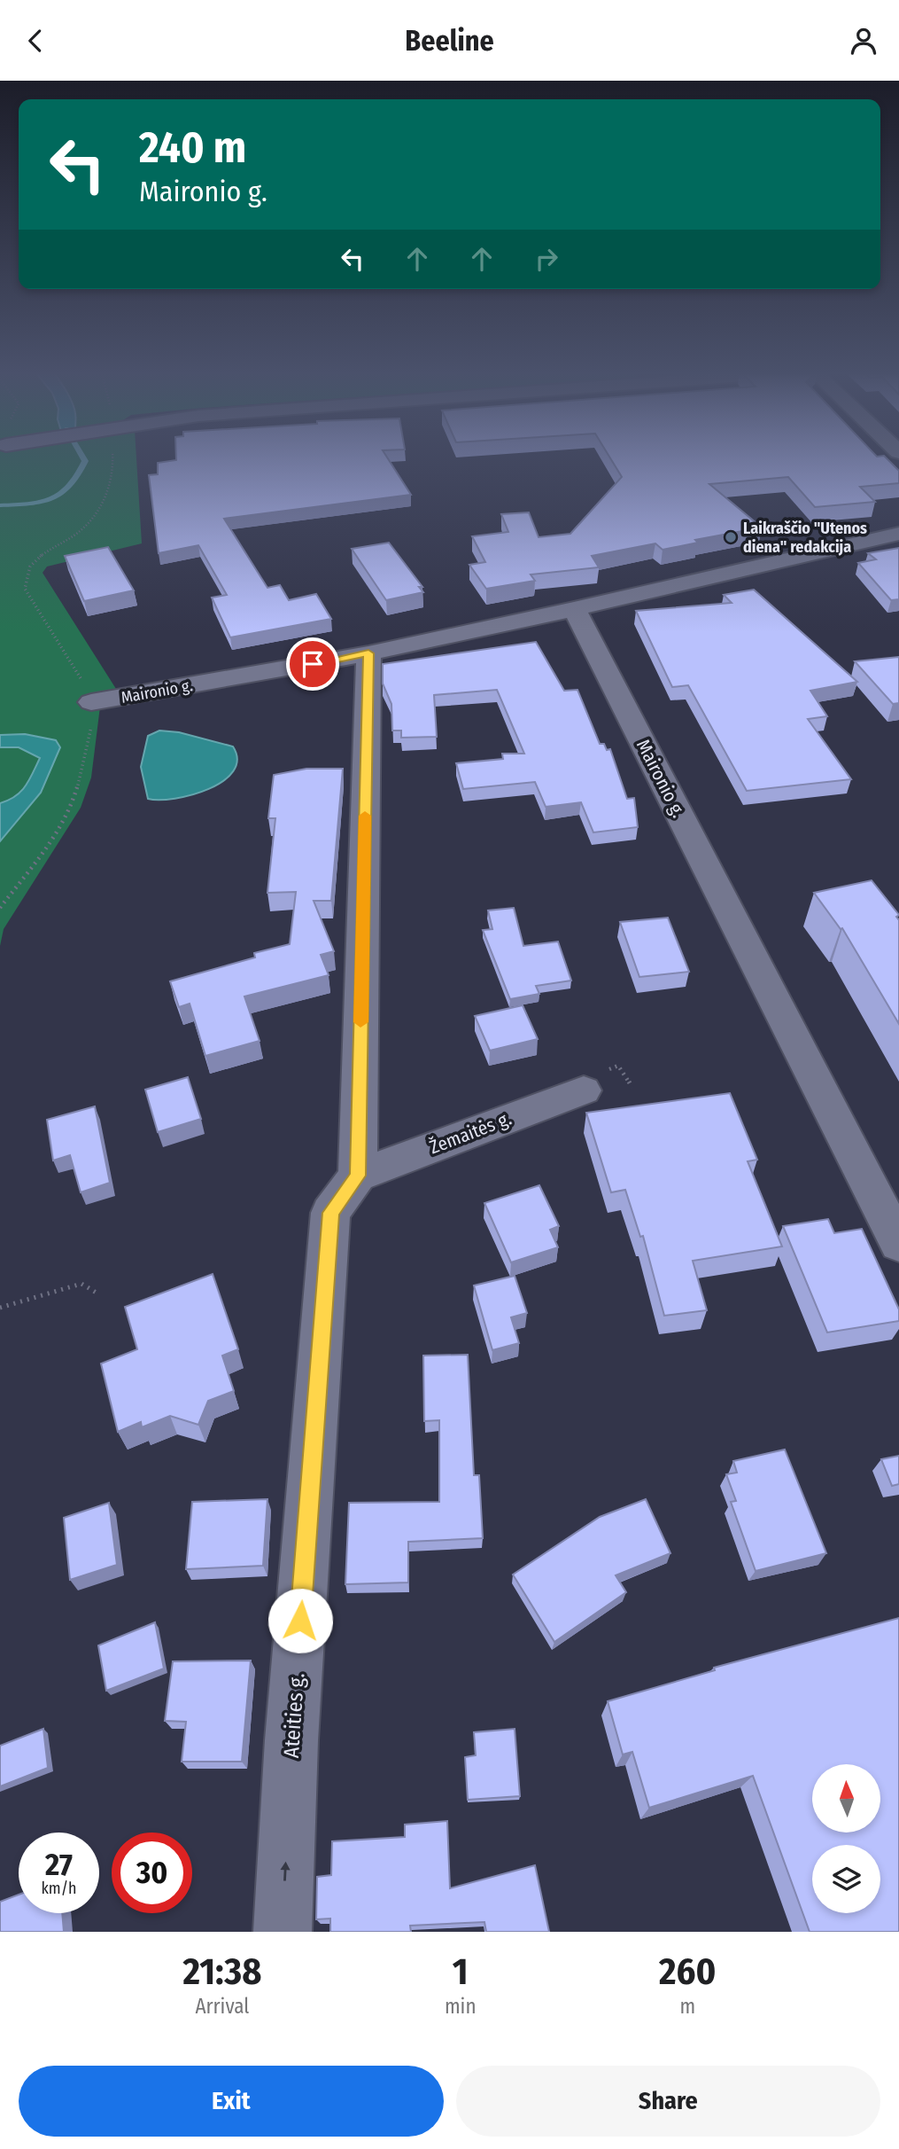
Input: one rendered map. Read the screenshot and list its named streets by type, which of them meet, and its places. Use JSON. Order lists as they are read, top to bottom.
{
  "streets": {
    "street": ["Maironio g.", "Žemaitės g.", "Ateities g."]
  },
  "crossings": [
    ["Žemaitės g.", "Ateities g."]
  ],
  "one_way": ["Ateities g."],
  "places": ["Laikraščio \"Utenos diena\" redakcija"],
  "north": "top",
  "page": {
    "header": "Beeline",
    "turn": ["240 m", "Maironio g."],
    "speed": "27 km/h",
    "limit": "30",
    "eta": [
      "21:38",
      "Arrival",
      "1",
      "min",
      "260",
      "m"
    ],
    "buttons": ["Exit", "Share"]
  }
}
